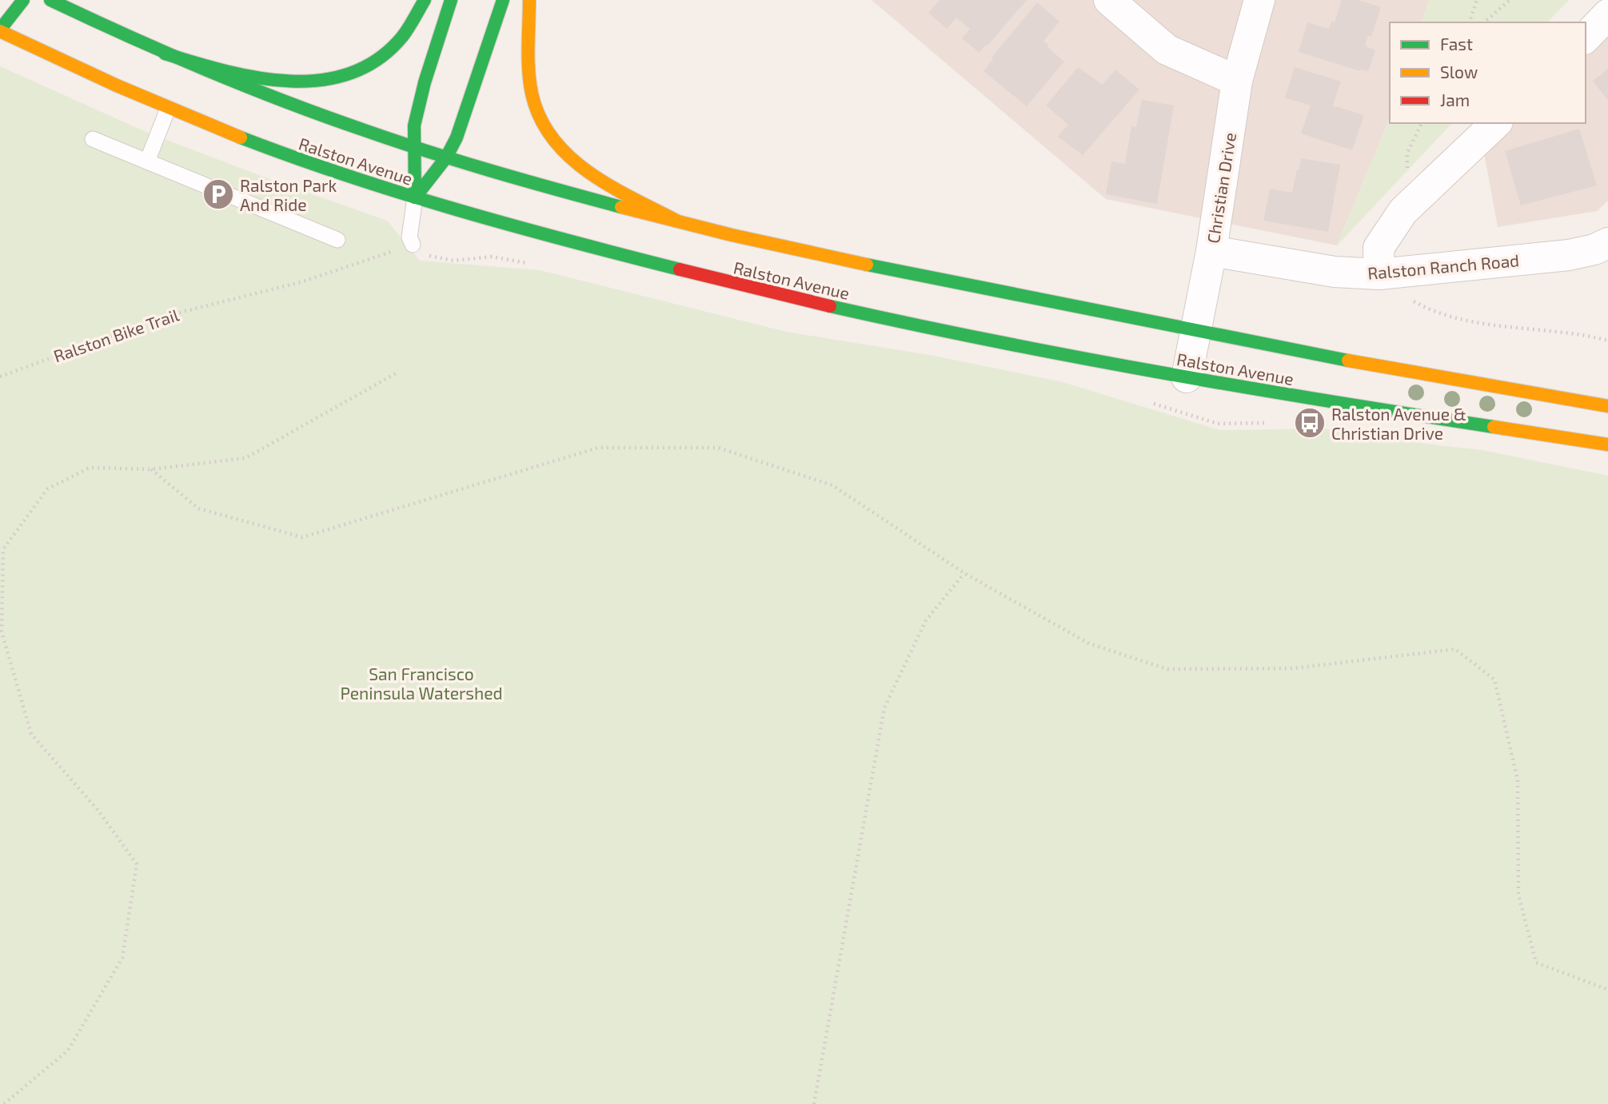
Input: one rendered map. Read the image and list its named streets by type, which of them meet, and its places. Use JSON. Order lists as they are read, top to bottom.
{
  "streets": {
    "main road": ["Ralston Avenue"],
    "street": ["Christian Drive", "Ralston Ranch Road"],
    "path": ["Ralston Bike Trail"]
  },
  "crossings": [
    ["Ralston Avenue", "Christian Drive"],
    ["Christian Drive", "Ralston Ranch Road"]
  ],
  "parks": ["San Francisco Peninsula Watershed"],
  "places": {
    "parking": ["Ralston Park And Ride"],
    "bus stop": ["Ralston Avenue & Christian Drive"]
  },
  "legend": ["Fast", "Slow", "Jam"]
}
